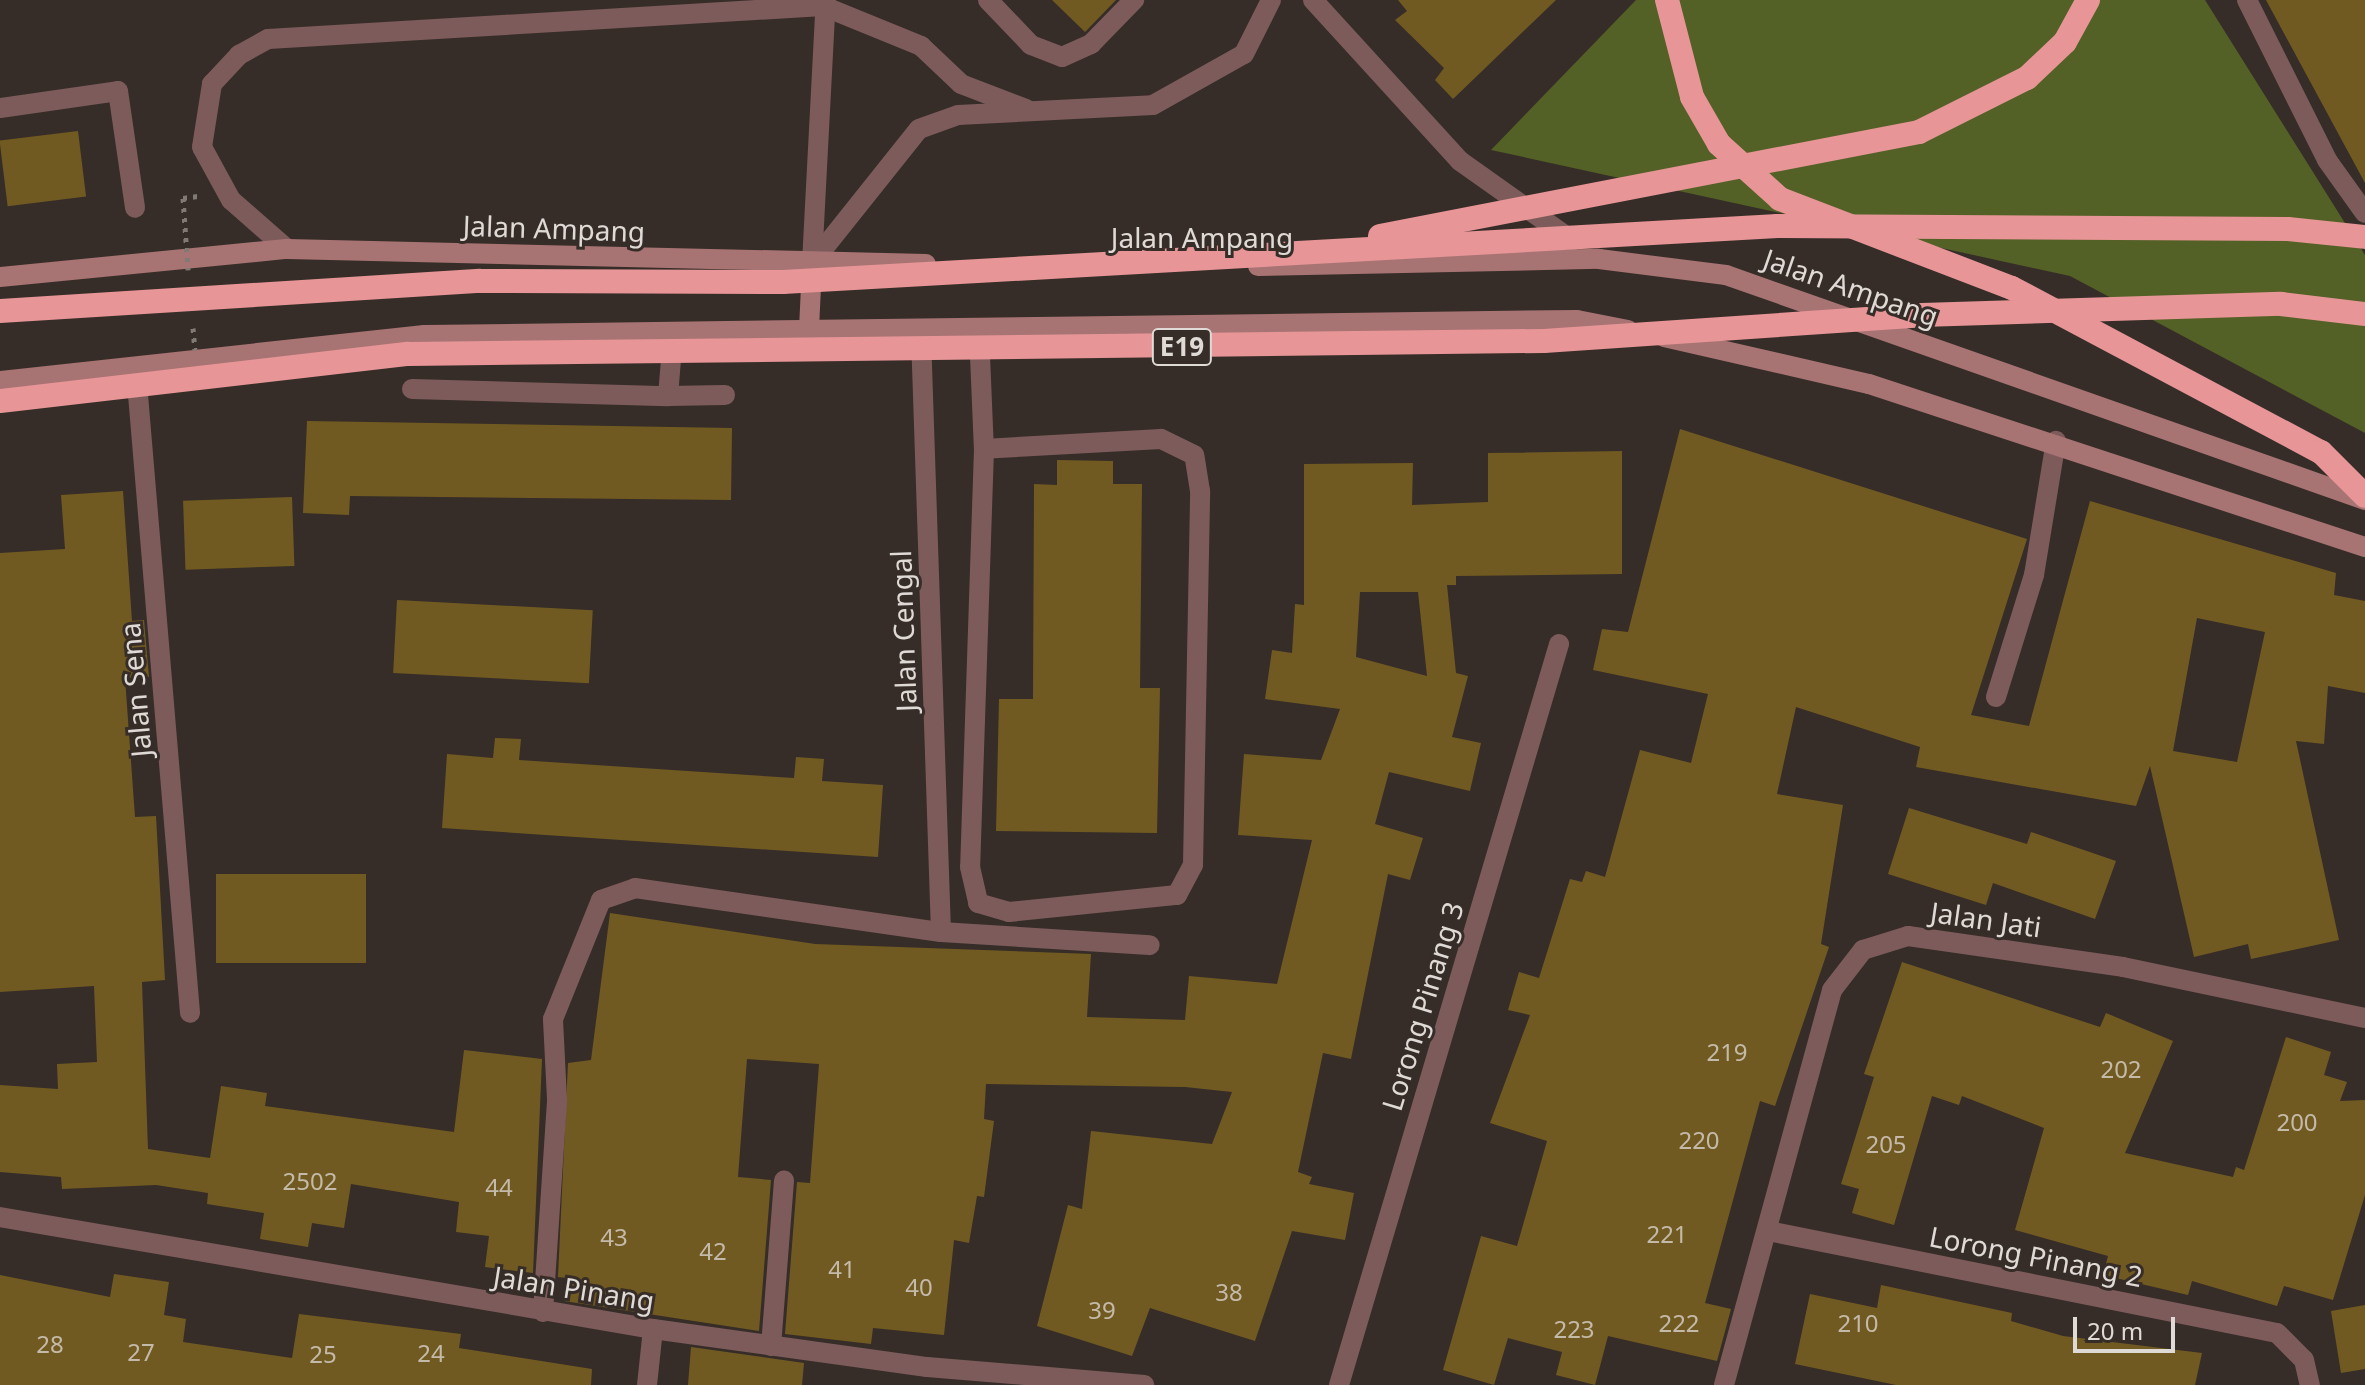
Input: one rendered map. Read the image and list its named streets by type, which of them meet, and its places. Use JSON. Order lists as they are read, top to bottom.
{
  "streets": {
    "highway": ["E19"],
    "main road": ["Jalan Ampang"],
    "street": [
      "Jalan Cengal",
      "Jalan Sena",
      "Jalan Jati",
      "Lorong Pinang 3",
      "Lorong Pinang 2",
      "Jalan Pinang"
    ]
  },
  "crossings": [
    ["Jalan Jati", "Lorong Pinang 2"]
  ],
  "house_numbers": [
    "219",
    "202",
    "200",
    "220",
    "205",
    "2502",
    "44",
    "221",
    "43",
    "42",
    "41",
    "40",
    "38",
    "39",
    "222",
    "210",
    "223",
    "28",
    "27",
    "24",
    "25"
  ],
  "scale_bar": "20 m"
}
